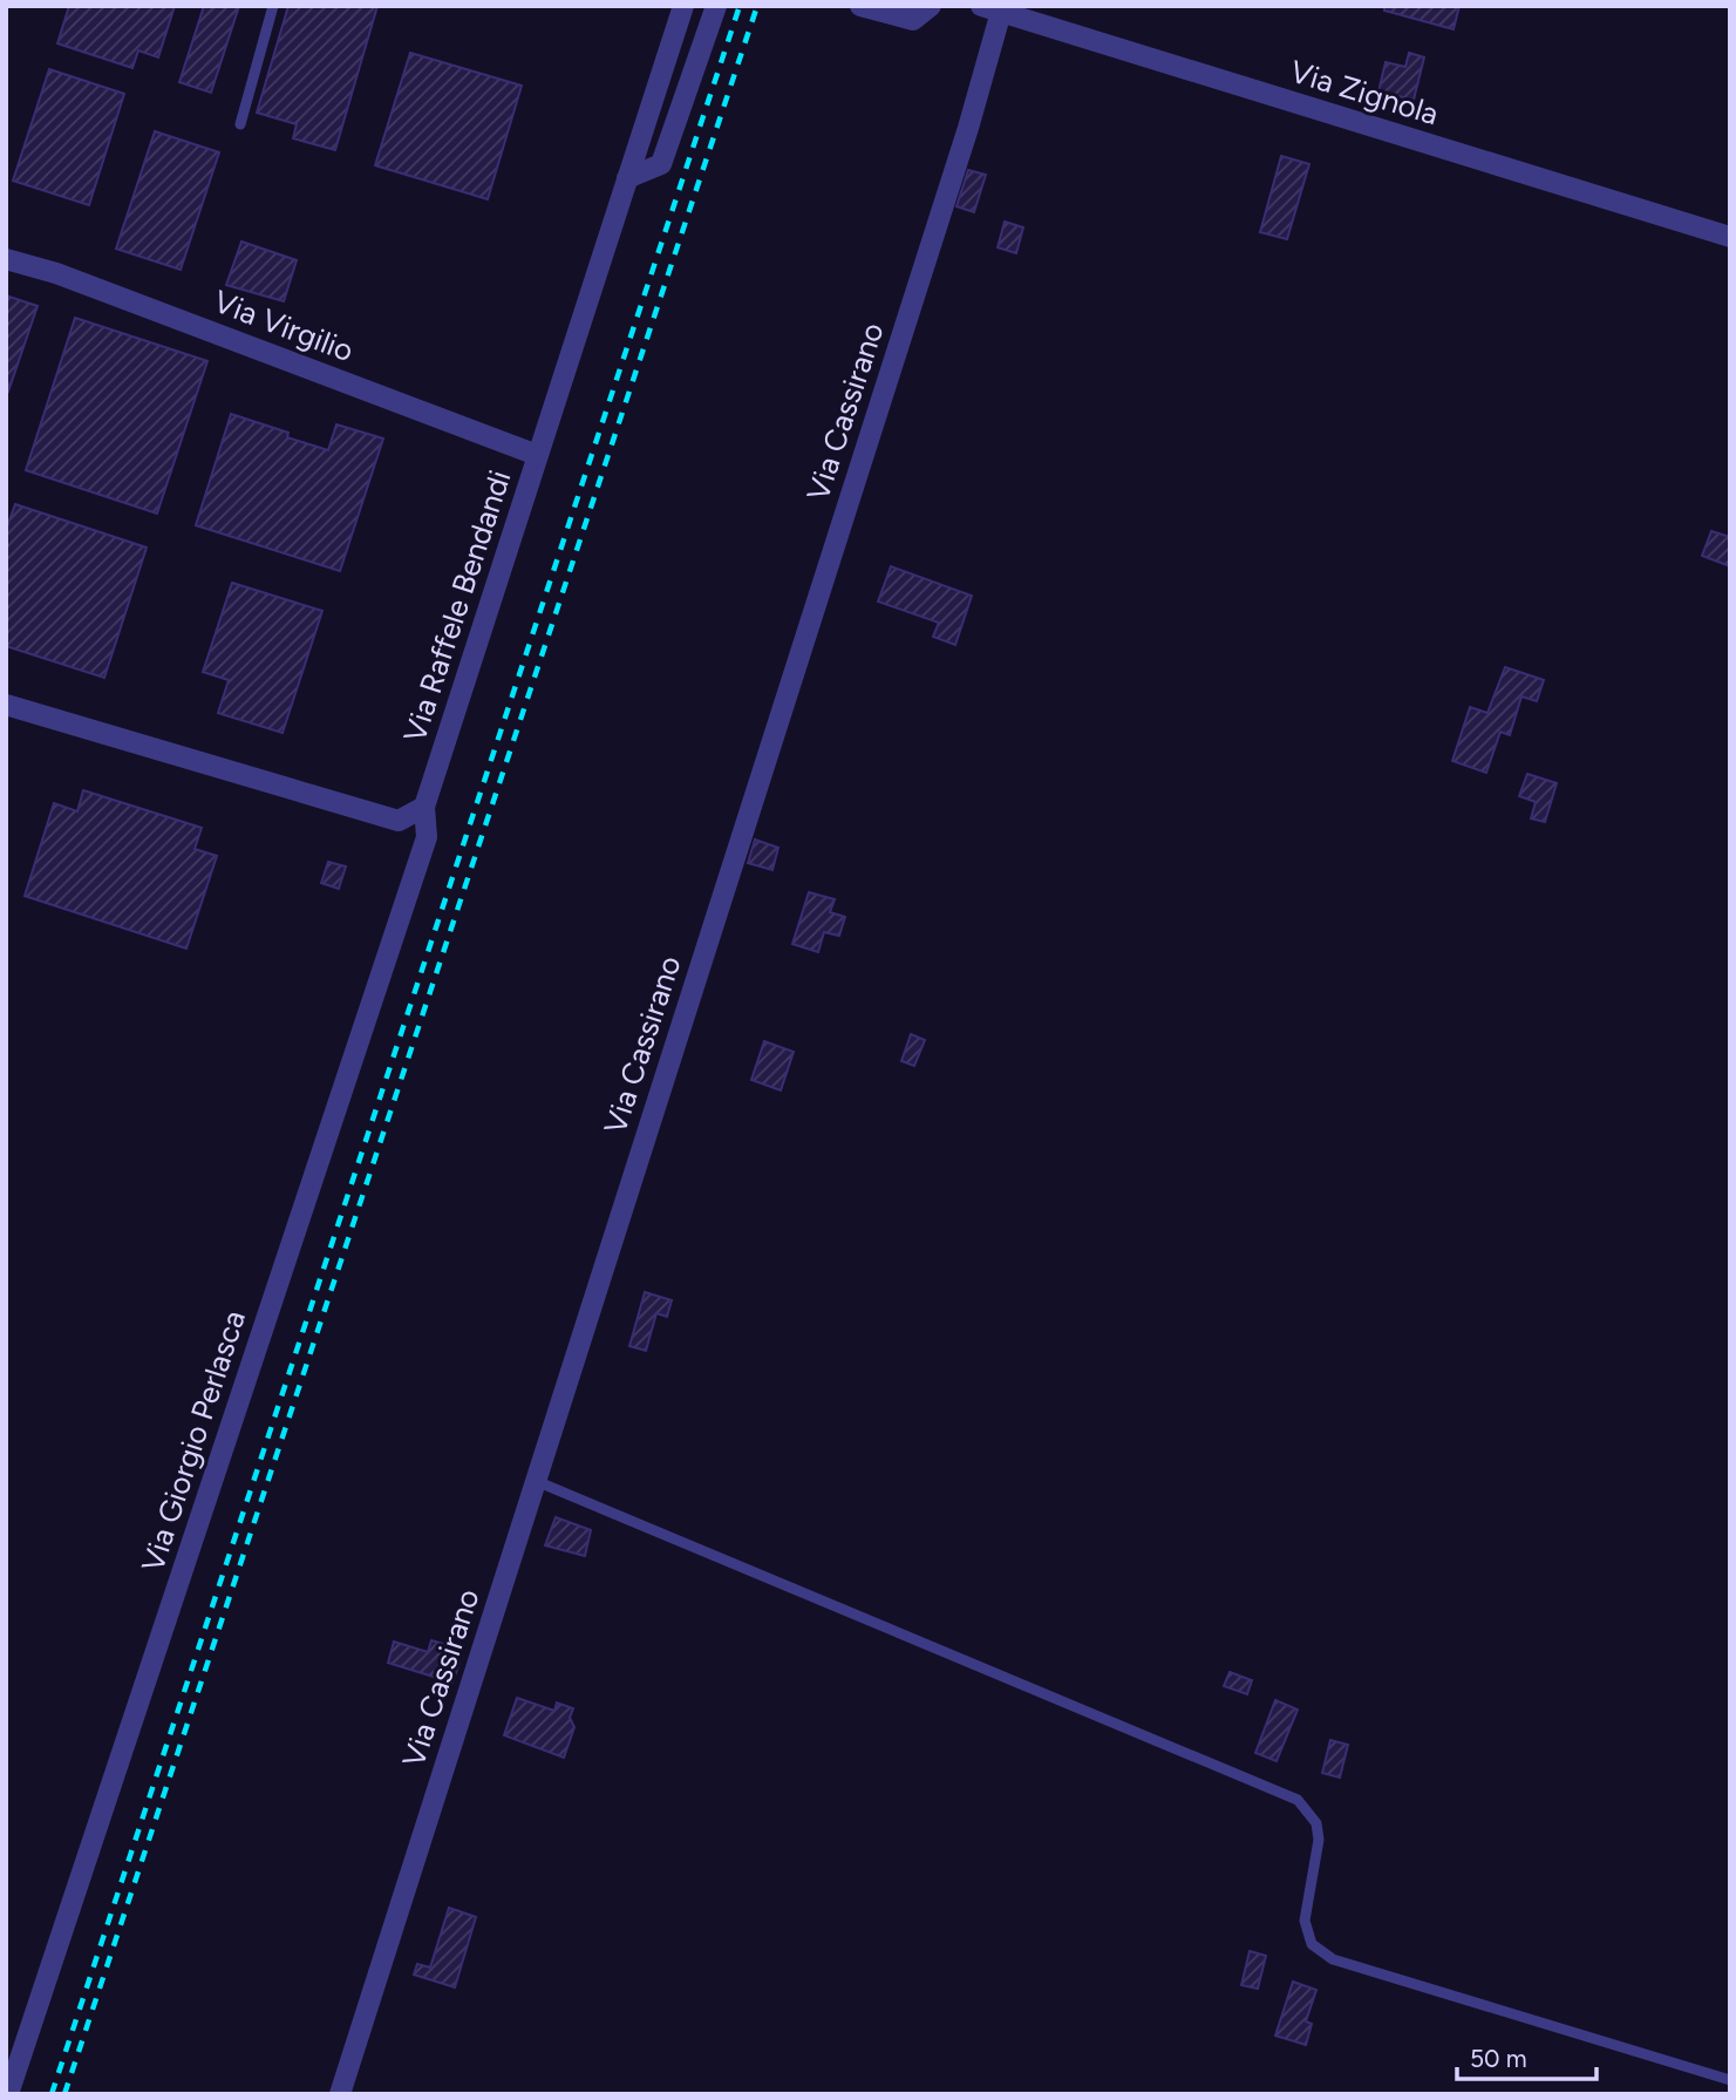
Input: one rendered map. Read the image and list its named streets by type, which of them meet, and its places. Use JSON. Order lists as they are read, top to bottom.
{
  "streets": {
    "street": [
      "Via Zignola",
      "Via Virgilio",
      "Via Cassirano",
      "Via Raffele Bendandi",
      "Via Giorgio Perlasca"
    ]
  },
  "crossings": [
    ["Via Zignola", "Via Cassirano"],
    ["Via Virgilio", "Via Raffele Bendandi"],
    ["Via Raffele Bendandi", "Via Giorgio Perlasca"]
  ],
  "scale_bar": "50 m"
}
